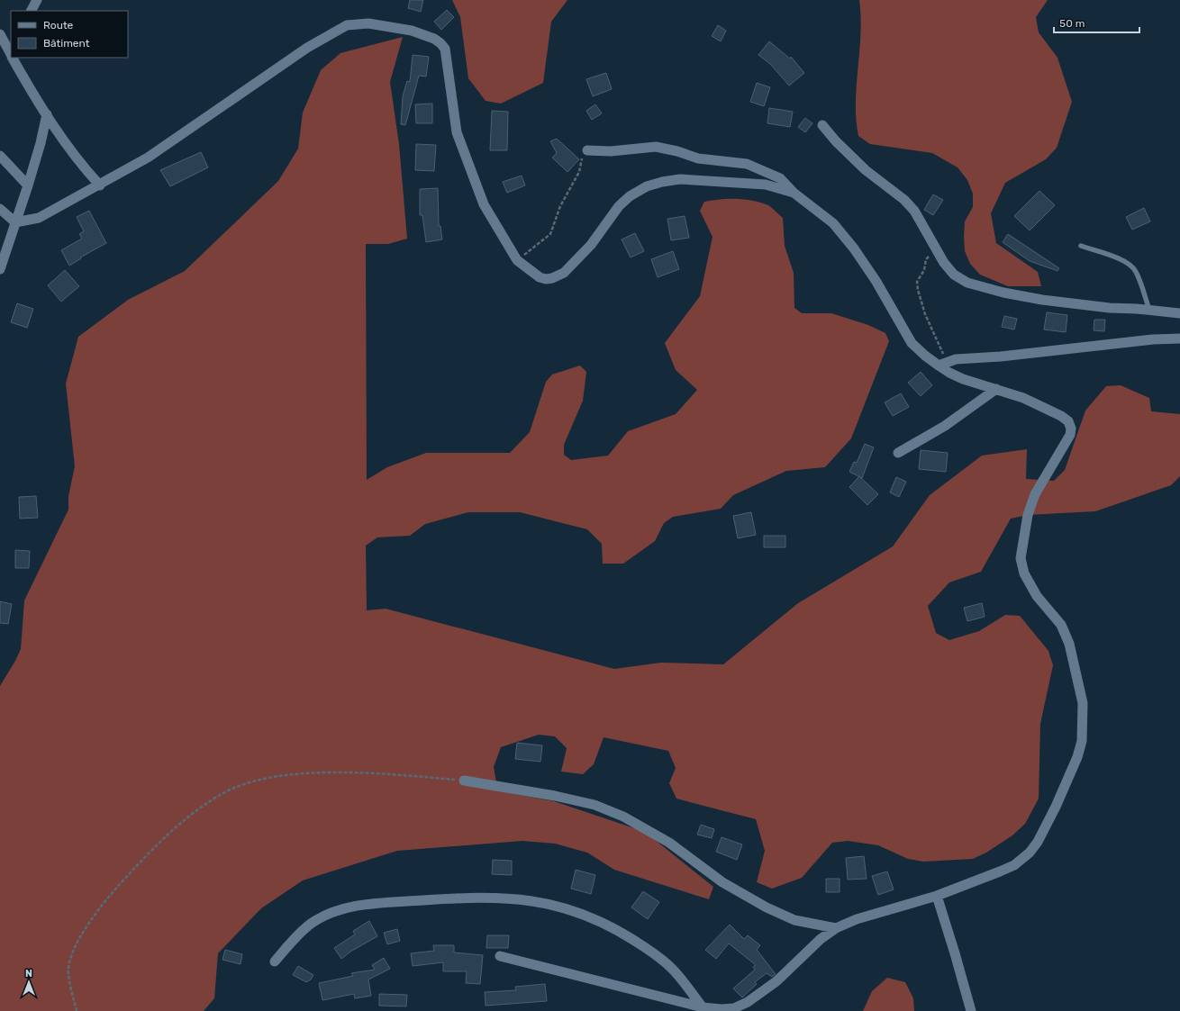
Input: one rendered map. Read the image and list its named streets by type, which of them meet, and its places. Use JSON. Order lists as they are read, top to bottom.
{
  "legend": ["Route", "Bâtiment"],
  "scale_bar": "50 m",
  "north": "top"
}
